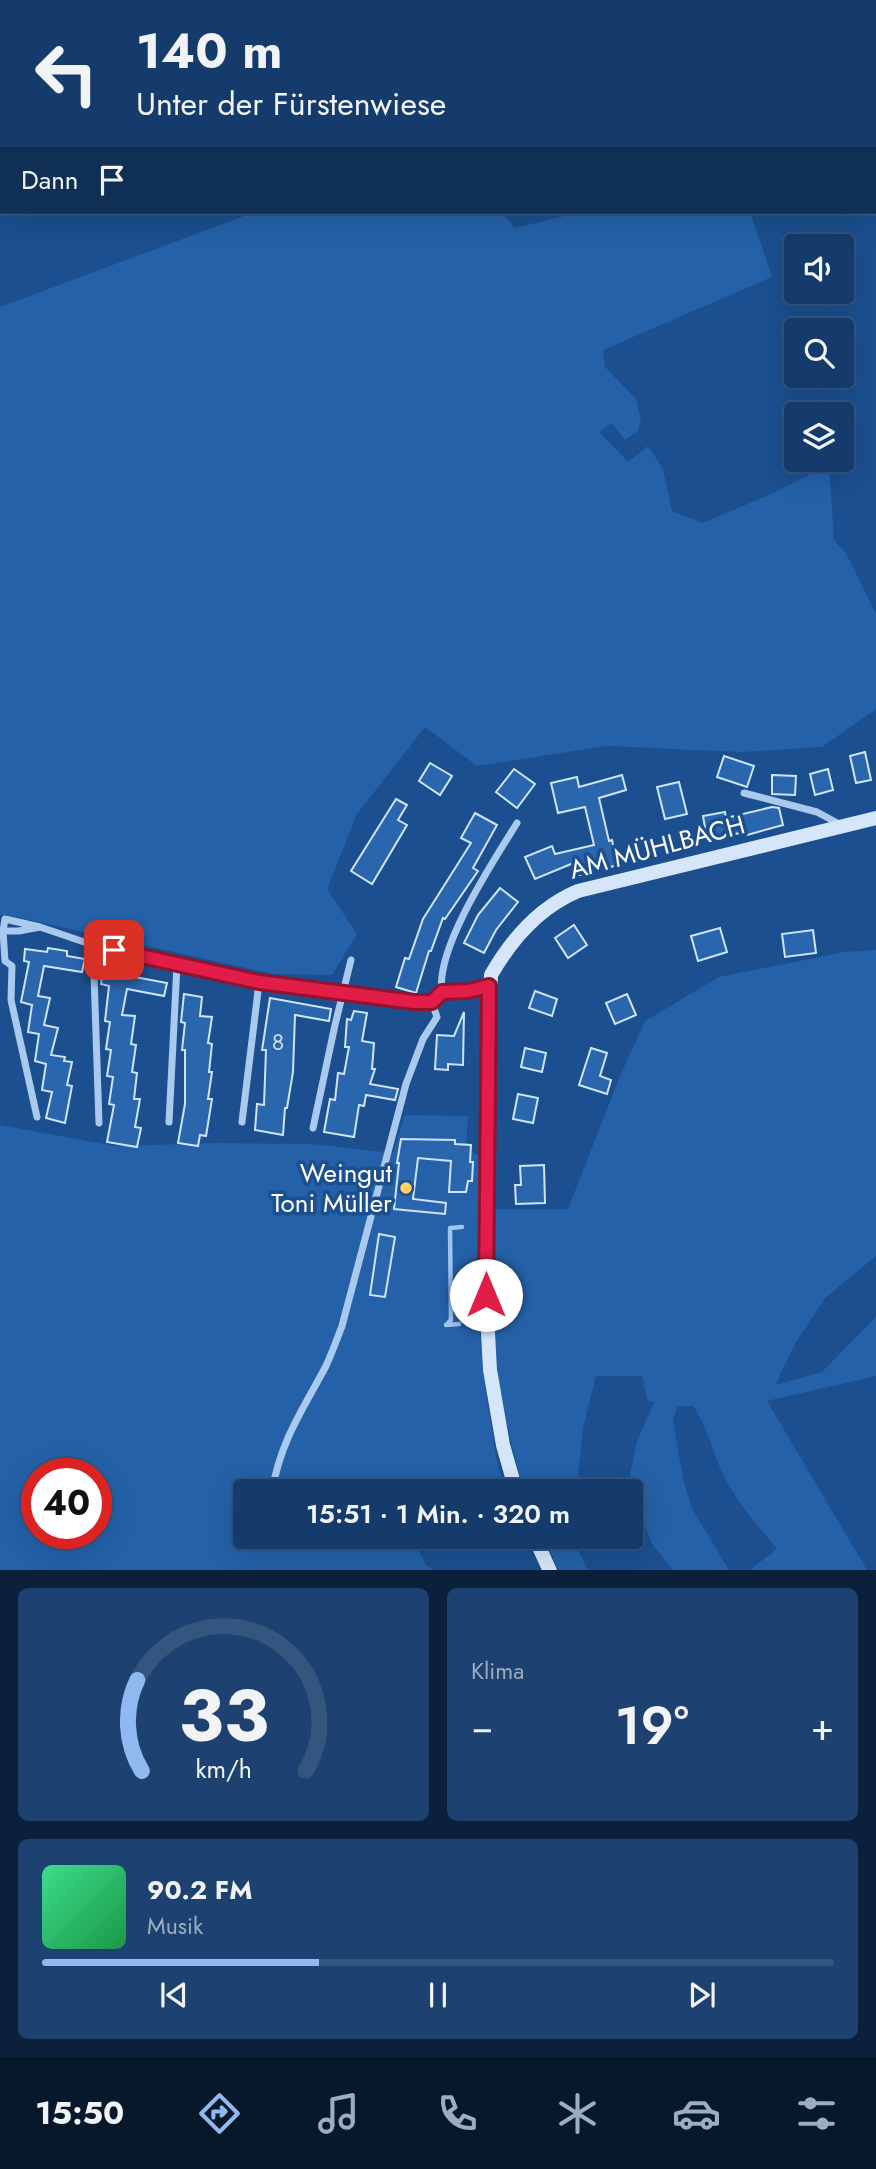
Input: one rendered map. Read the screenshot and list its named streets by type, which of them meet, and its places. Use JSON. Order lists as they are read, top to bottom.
{
  "streets": {
    "street": ["AM MÜHLBACH"]
  },
  "places": ["Weingut Toni Müller"],
  "house_numbers": ["8"],
  "page": {
    "turn": ["140 m", "Unter der Fürstenwiese"],
    "then": "Dann",
    "limit": "40",
    "trip": "15:51 · 1 Min. · 320 m",
    "tile": "Klima",
    "heat": ["−", "19°", "+"],
    "song": ["90.2 FM", "Musik"],
    "tabs": "15:50",
    "gauge": ["33", "km/h"]
  }
}
